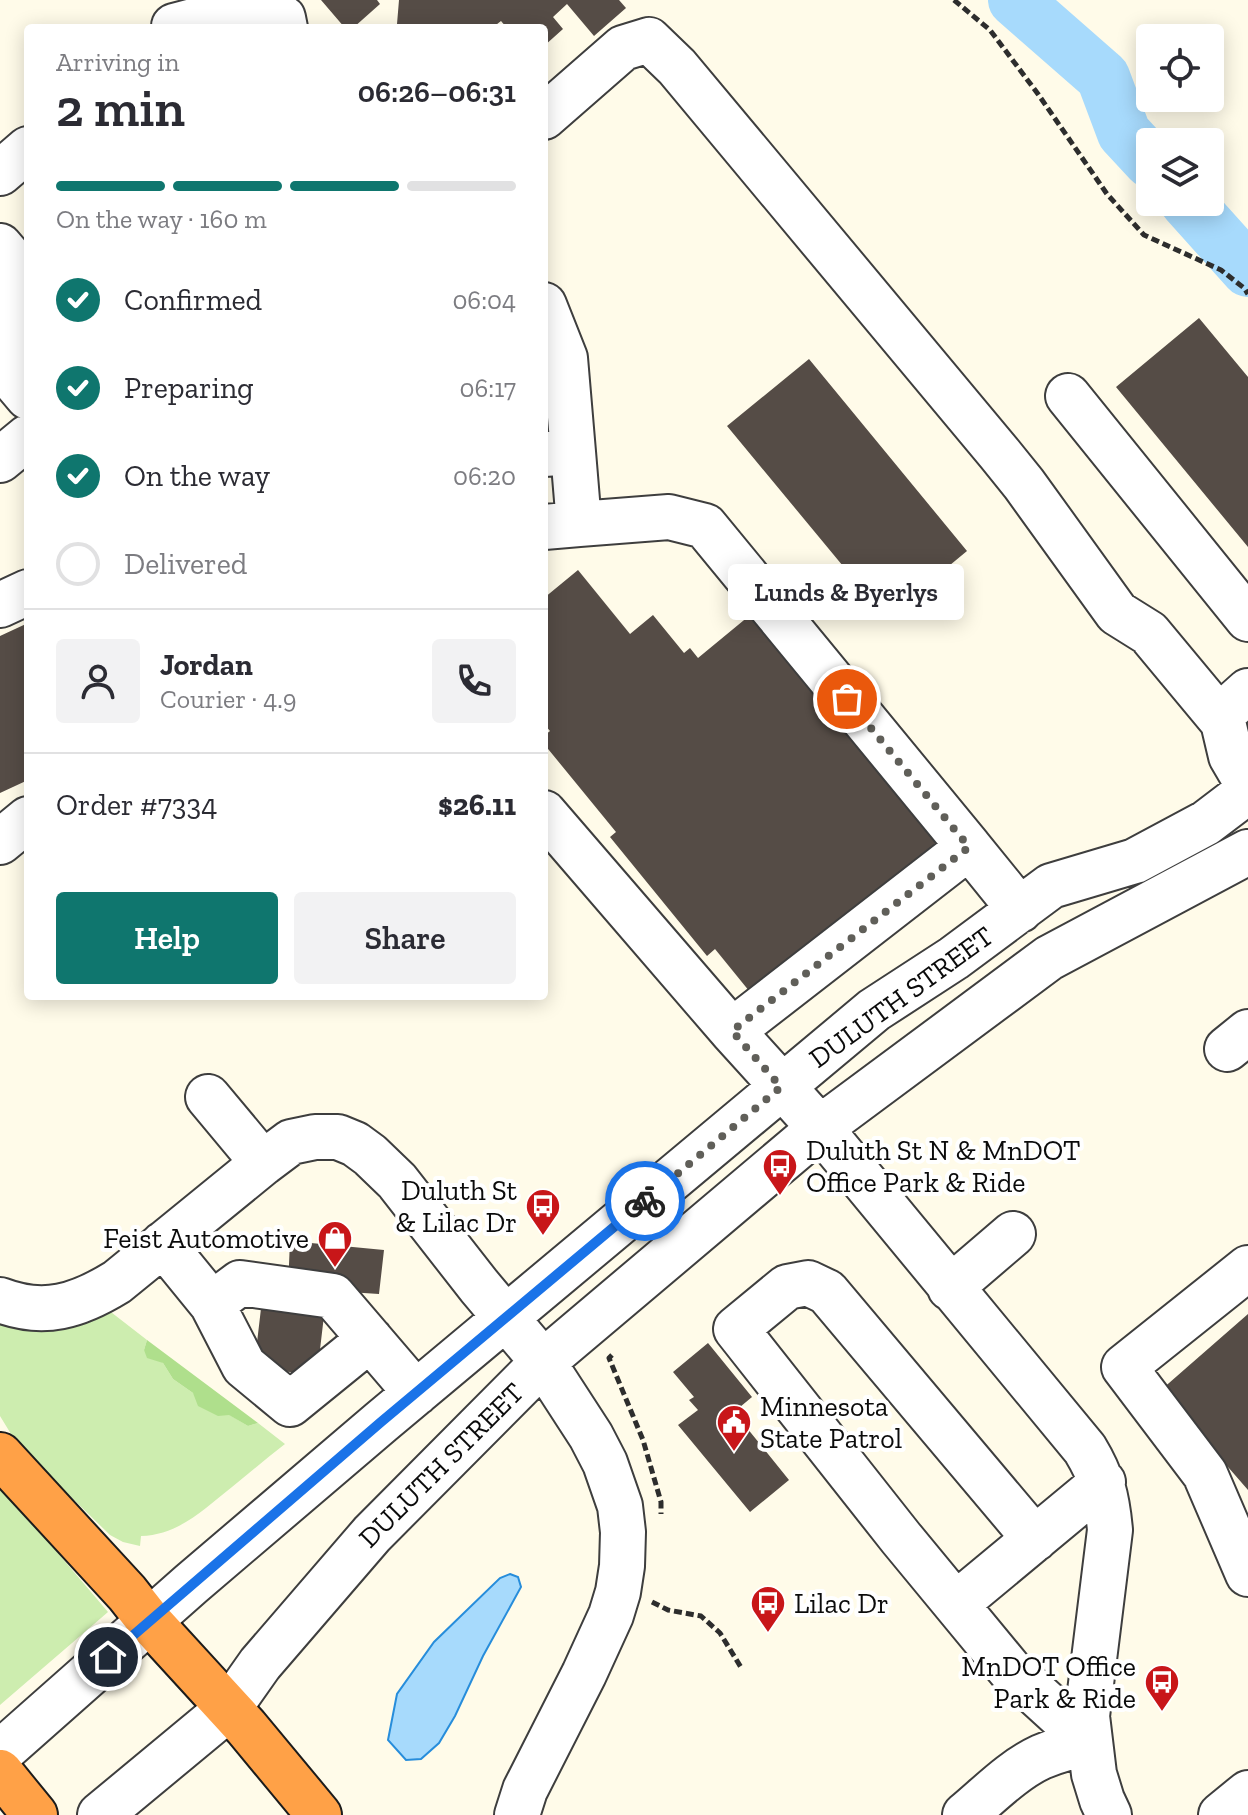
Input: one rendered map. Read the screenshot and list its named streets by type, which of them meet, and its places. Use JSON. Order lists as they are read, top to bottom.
{
  "streets": {
    "street": ["DULUTH STREET"]
  },
  "places": {
    "other": ["Lunds & Byerlys"],
    "bus stop": [
      "Duluth St N & MnDOT Office Park & Ride",
      "Duluth St & Lilac Dr",
      "Lilac Dr",
      "MnDOT Office Park & Ride"
    ],
    "shop": ["Feist Automotive"],
    "public building": ["Minnesota State Patrol"]
  },
  "page": {
    "heading": ["2 min", "Arriving in", "06:26–06:31"],
    "panel": [
      "Jordan",
      "Courier · 4.9",
      "Order #7334",
      "$26.11"
    ],
    "bar": "On the way · 160 m",
    "list": [
      ["Confirmed", "06:04"],
      ["Preparing", "06:17"],
      ["On the way", "06:20"],
      "Delivered"
    ],
    "bubble": "Lunds & Byerlys",
    "buttons": ["Help", "Share"]
  }
}
